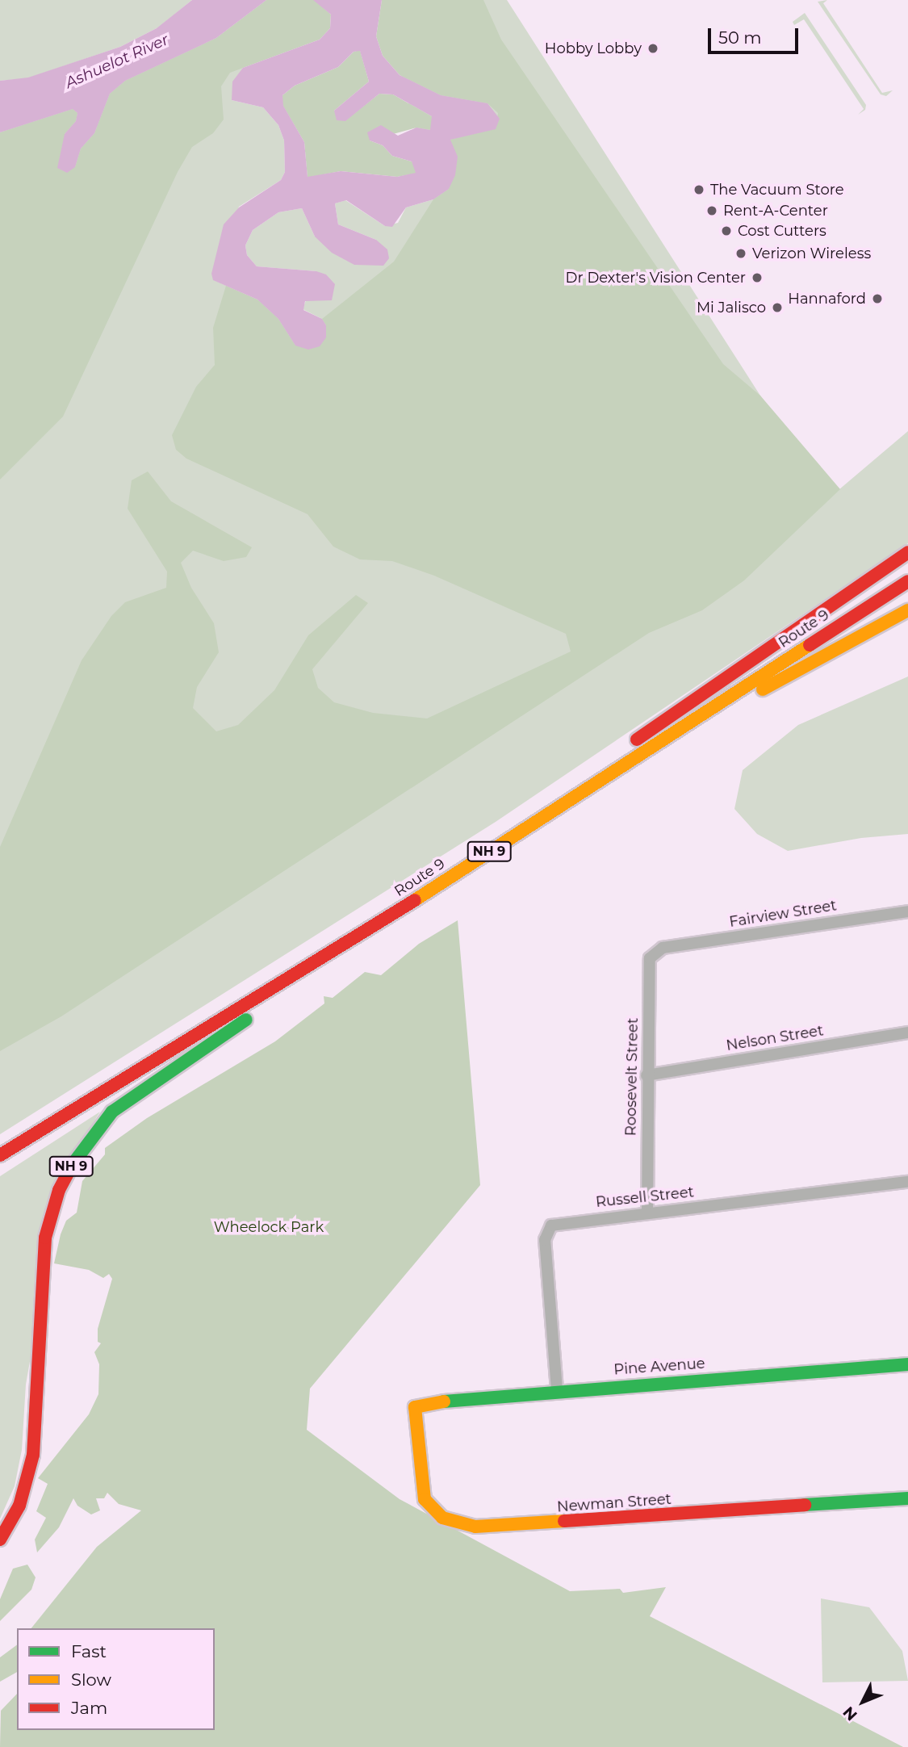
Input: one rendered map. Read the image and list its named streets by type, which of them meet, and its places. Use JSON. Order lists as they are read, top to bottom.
{
  "streets": {
    "main road": [
      "Route 9",
      "NH 9",
      "Pine Avenue",
      "Newman Street"
    ],
    "street": [
      "Fairview Street",
      "Nelson Street",
      "Roosevelt Street",
      "Russell Street"
    ]
  },
  "crossings": [
    ["Route 9", "NH 9"],
    ["Fairview Street", "Roosevelt Street"],
    ["Nelson Street", "Roosevelt Street"],
    ["Roosevelt Street", "Russell Street"],
    ["Russell Street", "Pine Avenue"],
    ["Pine Avenue", "Newman Street"]
  ],
  "water": ["Ashuelot River"],
  "parks": ["Wheelock Park"],
  "places": [
    "Hobby Lobby",
    "The Vacuum Store",
    "Rent-A-Center",
    "Cost Cutters",
    "Verizon Wireless",
    "Dr Dexter's Vision Center",
    "Hannaford",
    "Mi Jalisco"
  ],
  "legend": ["Fast", "Slow", "Jam"],
  "scale_bar": "50 m",
  "north": "bottom left"
}
